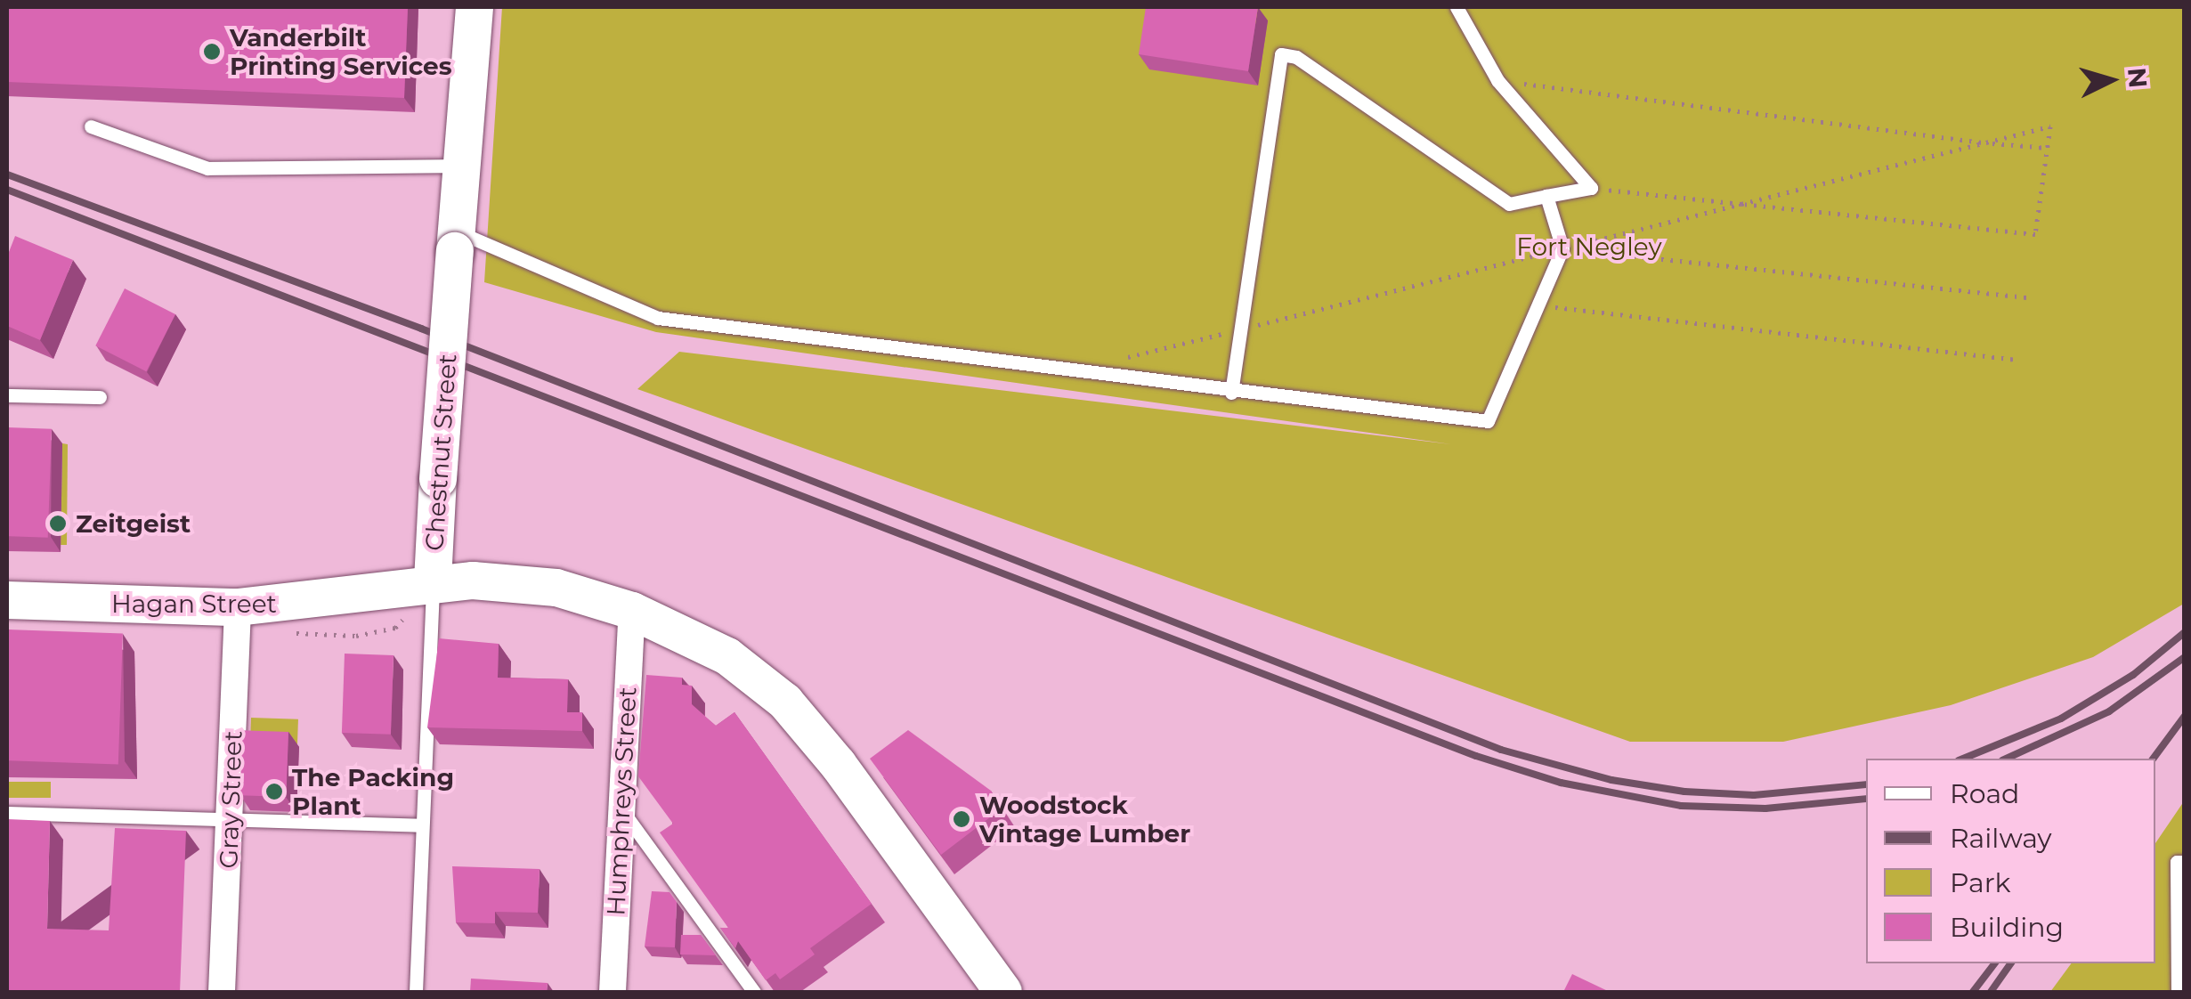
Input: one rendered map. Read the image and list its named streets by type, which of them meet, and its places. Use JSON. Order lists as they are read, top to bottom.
{
  "streets": {
    "street": [
      "Chestnut Street",
      "Hagan Street",
      "Gray Street",
      "Humphreys Street"
    ]
  },
  "crossings": [
    ["Chestnut Street", "Hagan Street"],
    ["Chestnut Street", "Humphreys Street"],
    ["Hagan Street", "Gray Street"]
  ],
  "parks": ["Fort Negley"],
  "places": [
    "Vanderbilt Printing Services",
    "Zeitgeist",
    "The Packing Plant",
    "Woodstock Vintage Lumber"
  ],
  "legend": [
    "Road",
    "Railway",
    "Park",
    "Building"
  ],
  "north": "right"
}
